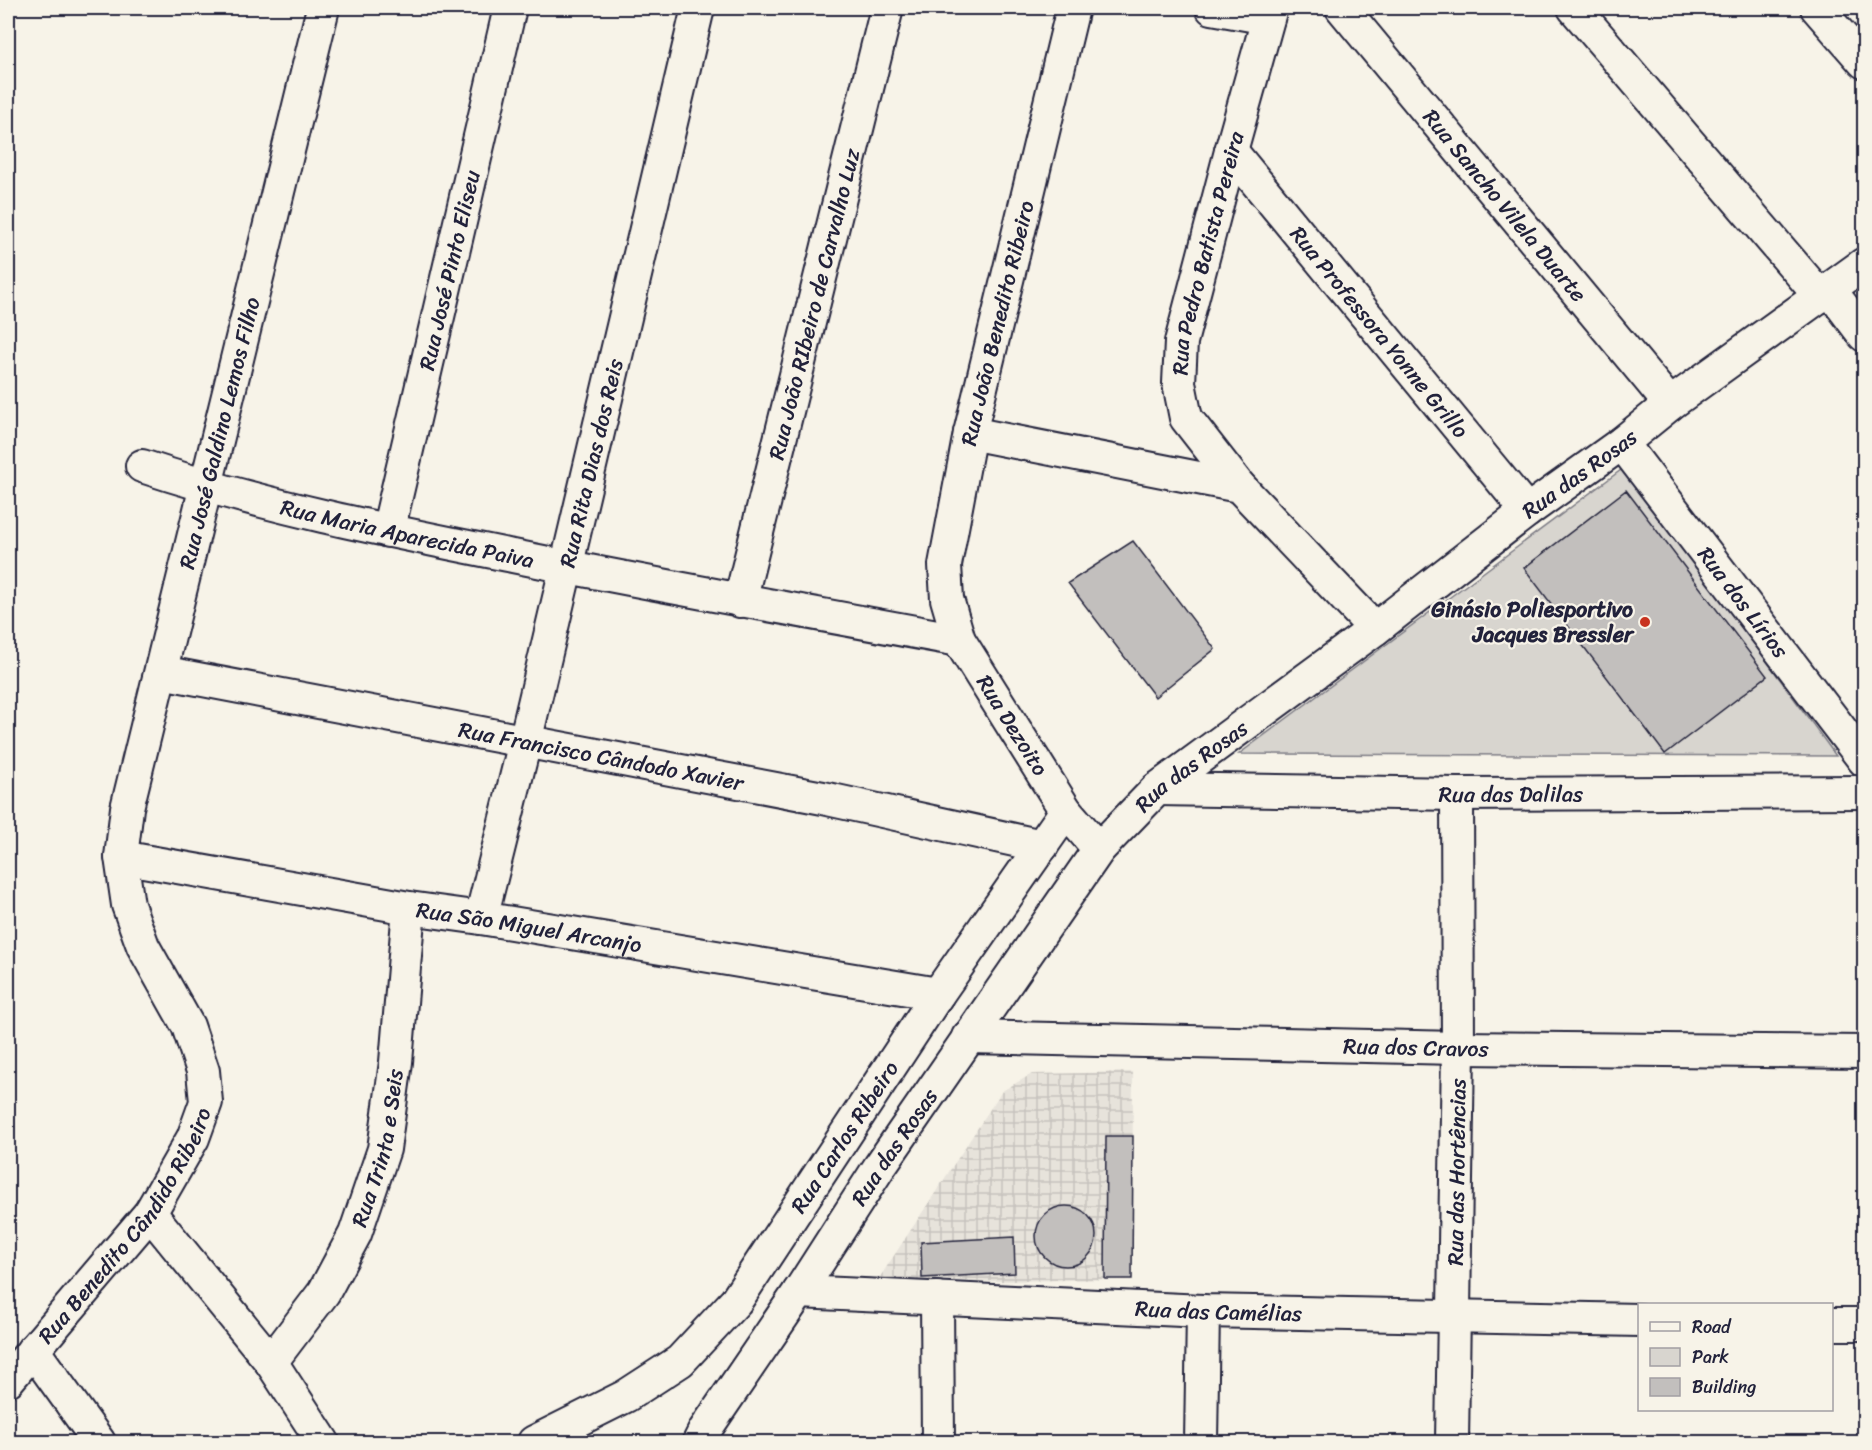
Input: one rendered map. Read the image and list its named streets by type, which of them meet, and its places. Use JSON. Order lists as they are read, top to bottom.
{
  "streets": {
    "street": [
      "Rua Sancho Vilela Duarte",
      "Rua Pedro Batista Pereira",
      "Rua José Pinto Eliseu",
      "Rua João RIbeiro de Carvalho Luz",
      "Rua João Benedito Ribeiro",
      "Rua Professora Yonne Grillo",
      "Rua José Galdino Lemos Filho",
      "Rua Rita Dias dos Reis",
      "Rua das Rosas",
      "Rua Maria Aparecida Paiva",
      "Rua dos Lírios",
      "Rua Dezoito",
      "Rua Francisco Cândodo Xavier",
      "Rua das Dalilas",
      "Rua São Miguel Arcanjo",
      "Rua dos Cravos",
      "Rua Carlos Ribeiro",
      "Rua Trinta e Seis",
      "Rua das Hortências",
      "Rua Benedito Cândido Ribeiro",
      "Rua das Camélias"
    ]
  },
  "crossings": [
    ["Rua Sancho Vilela Duarte", "Rua das Rosas"],
    ["Rua Pedro Batista Pereira", "Rua Professora Yonne Grillo"],
    ["Rua Pedro Batista Pereira", "Rua das Rosas"],
    ["Rua José Pinto Eliseu", "Rua Maria Aparecida Paiva"],
    ["Rua João RIbeiro de Carvalho Luz", "Rua Maria Aparecida Paiva"],
    ["Rua João Benedito Ribeiro", "Rua Maria Aparecida Paiva"],
    ["Rua João Benedito Ribeiro", "Rua Dezoito"],
    ["Rua Professora Yonne Grillo", "Rua das Rosas"],
    ["Rua José Galdino Lemos Filho", "Rua Maria Aparecida Paiva"],
    ["Rua José Galdino Lemos Filho", "Rua Francisco Cândodo Xavier"],
    ["Rua José Galdino Lemos Filho", "Rua São Miguel Arcanjo"],
    ["Rua José Galdino Lemos Filho", "Rua Benedito Cândido Ribeiro"],
    ["Rua Rita Dias dos Reis", "Rua Maria Aparecida Paiva"],
    ["Rua Rita Dias dos Reis", "Rua Francisco Cândodo Xavier"],
    ["Rua Rita Dias dos Reis", "Rua São Miguel Arcanjo"],
    ["Rua das Rosas", "Rua dos Lírios"],
    ["Rua das Rosas", "Rua das Dalilas"],
    ["Rua das Rosas", "Rua dos Cravos"],
    ["Rua das Rosas", "Rua das Camélias"],
    ["Rua Maria Aparecida Paiva", "Rua Dezoito"],
    ["Rua Dezoito", "Rua Carlos Ribeiro"],
    ["Rua Francisco Cândodo Xavier", "Rua Carlos Ribeiro"],
    ["Rua das Dalilas", "Rua das Hortências"],
    ["Rua São Miguel Arcanjo", "Rua Carlos Ribeiro"],
    ["Rua São Miguel Arcanjo", "Rua Trinta e Seis"],
    ["Rua São Miguel Arcanjo", "Rua Benedito Cândido Ribeiro"],
    ["Rua dos Cravos", "Rua das Hortências"],
    ["Rua das Hortências", "Rua das Camélias"]
  ],
  "places": ["Ginásio Poliesportivo Jacques Bressler"],
  "legend": ["Road", "Park", "Building"]
}
